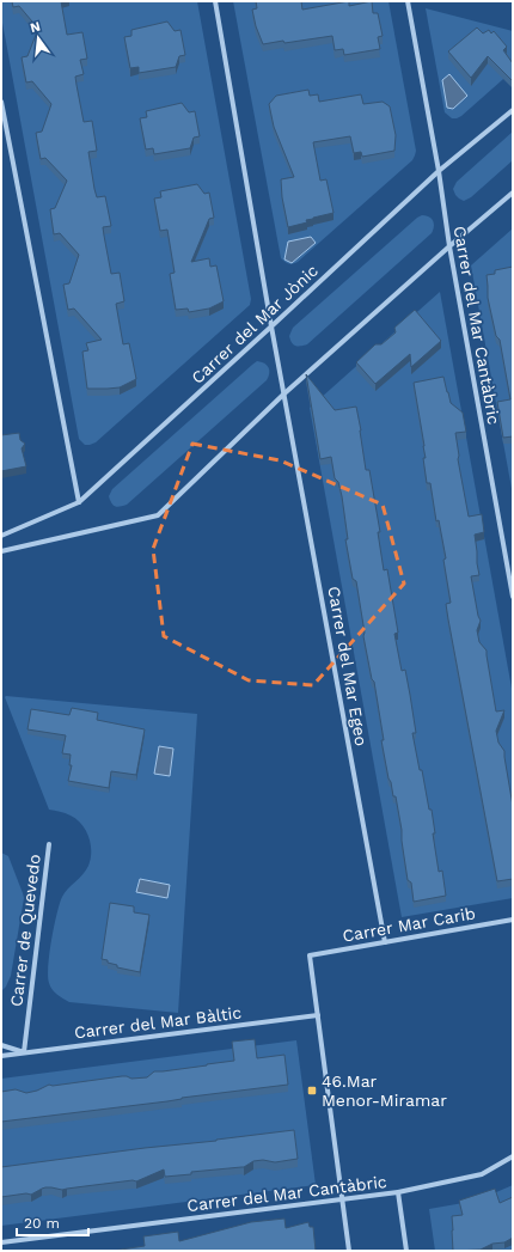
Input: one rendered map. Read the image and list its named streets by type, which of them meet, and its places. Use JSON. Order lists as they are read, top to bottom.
{
  "streets": {
    "street": [
      "Carrer del Mar Jònic",
      "Carrer del Mar Cantàbric",
      "Carrer del Mar Egeo",
      "Carrer Mar Carib",
      "Carrer de Quevedo",
      "Carrer del Mar Bàltic"
    ]
  },
  "crossings": [
    ["Carrer del Mar Jònic", "Carrer del Mar Cantàbric"],
    ["Carrer del Mar Jònic", "Carrer del Mar Egeo"],
    ["Carrer del Mar Egeo", "Carrer Mar Carib"],
    ["Carrer Mar Carib", "Carrer del Mar Bàltic"],
    ["Carrer de Quevedo", "Carrer del Mar Bàltic"]
  ],
  "places": {
    "transit": ["46.Mar Menor-Miramar"]
  },
  "scale_bar": "20 m",
  "north": "top"
}
